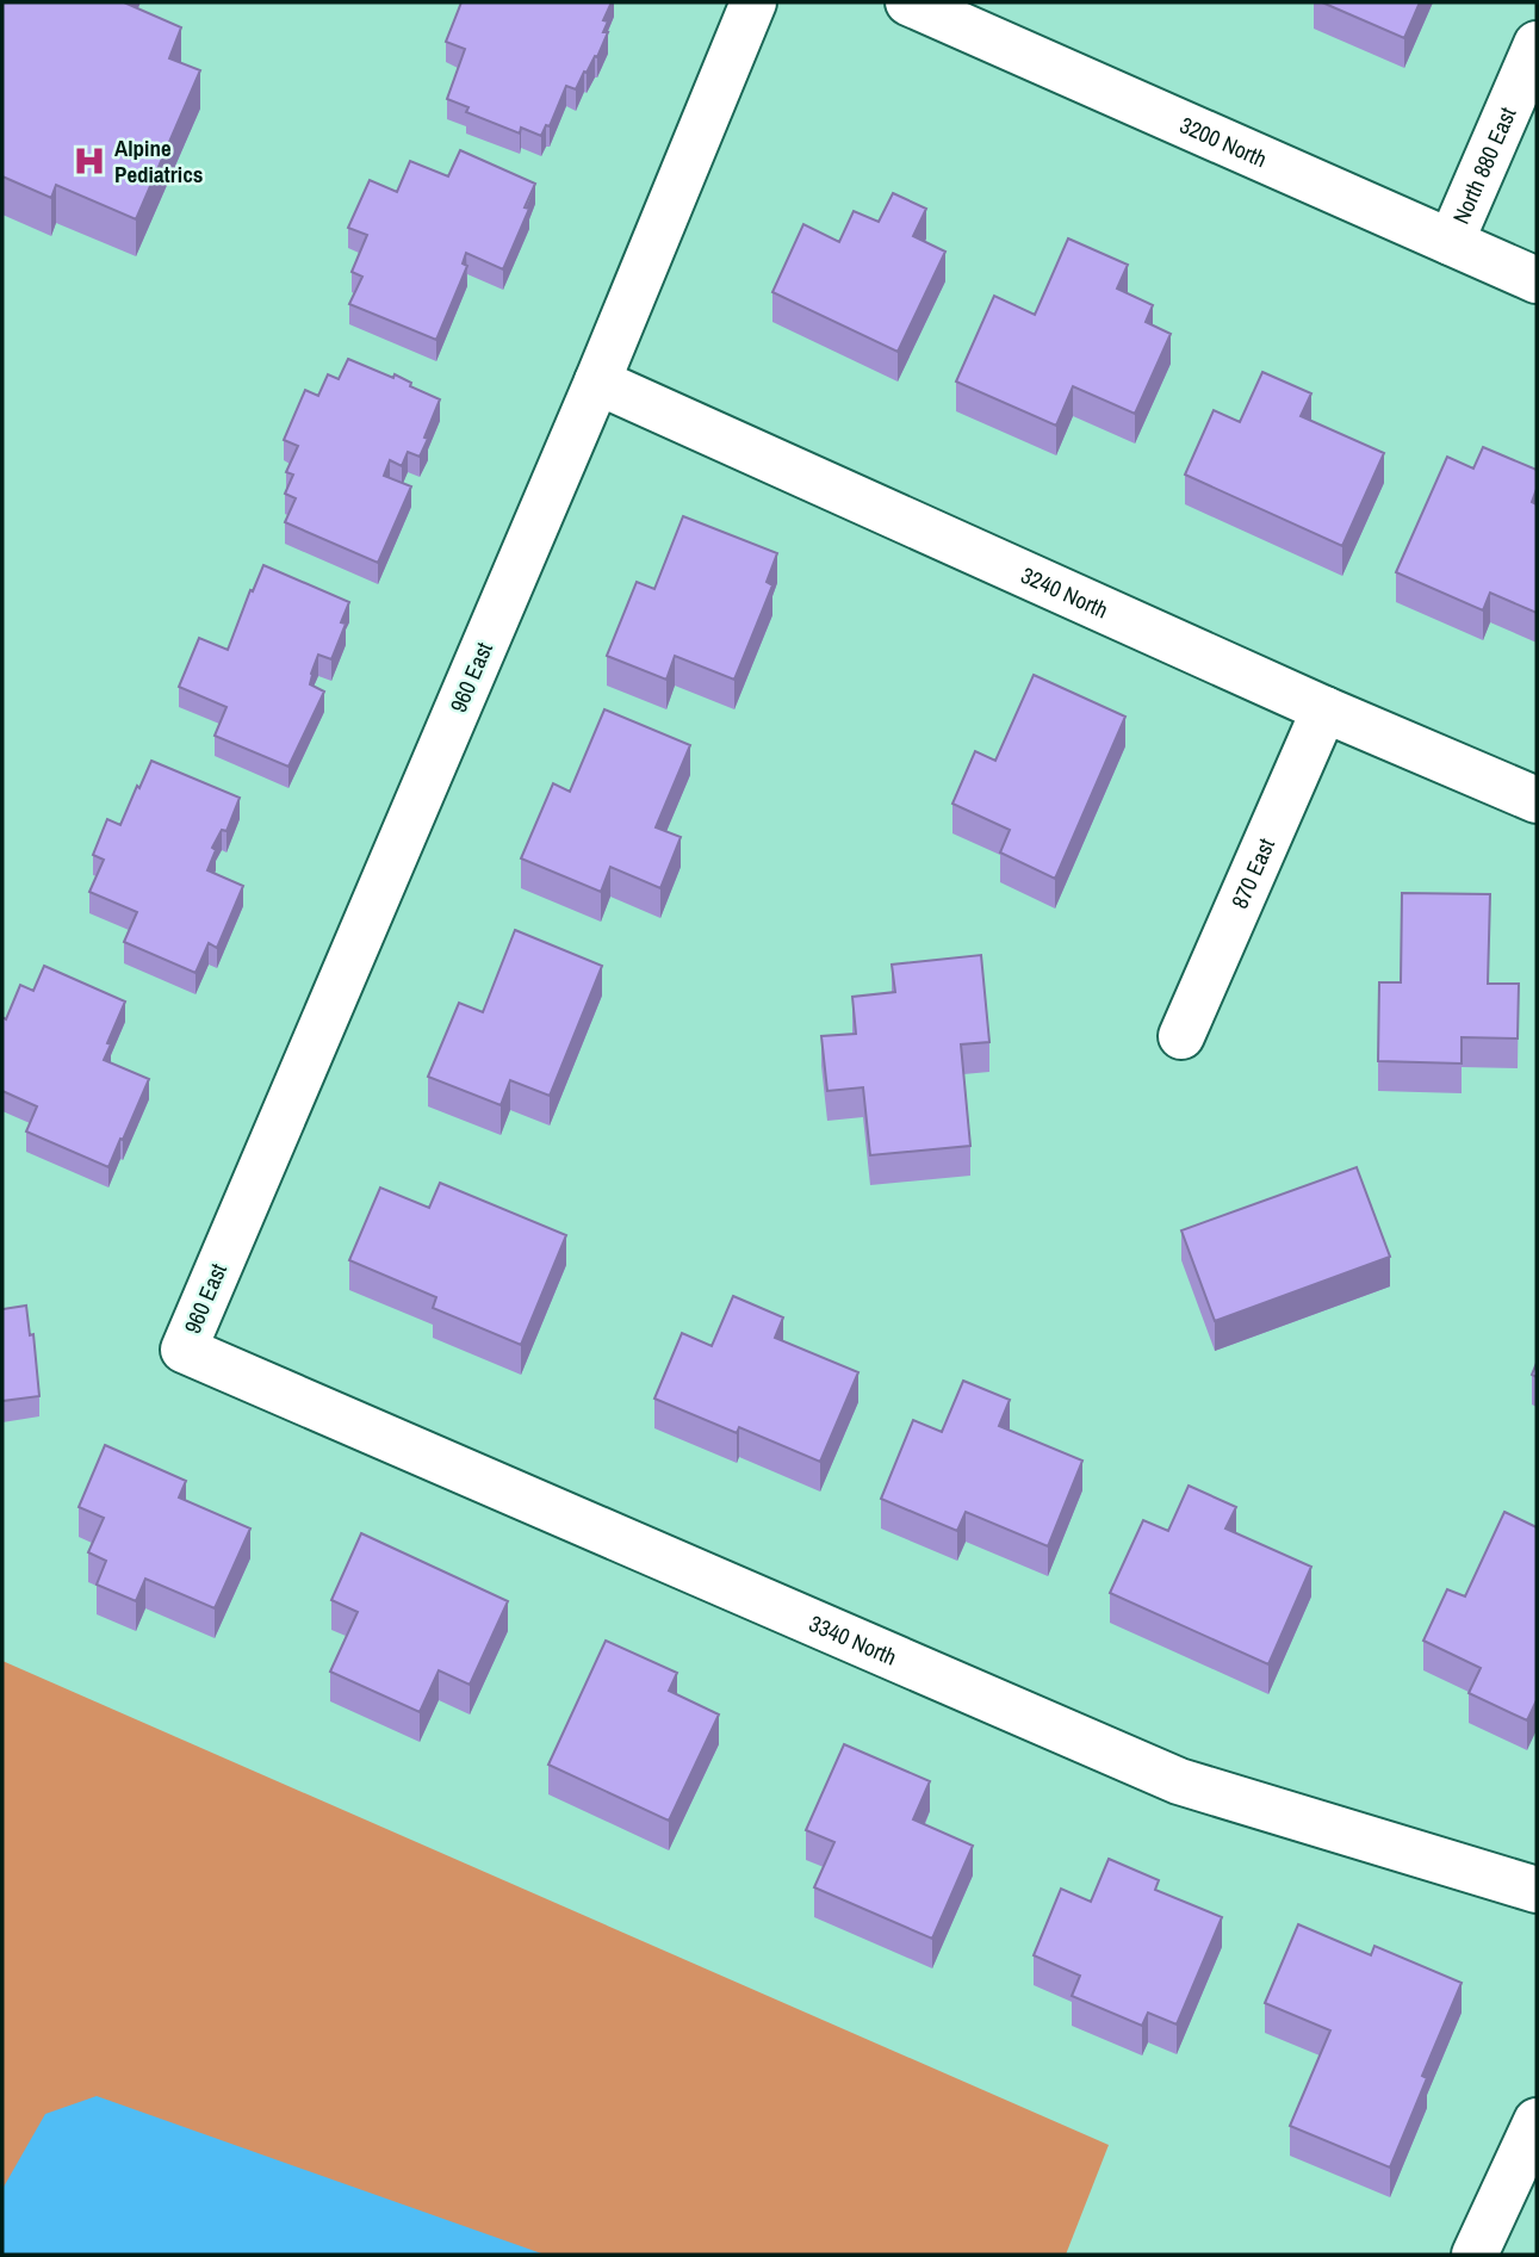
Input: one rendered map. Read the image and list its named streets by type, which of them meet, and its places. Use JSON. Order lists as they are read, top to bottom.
{
  "streets": {
    "street": [
      "3200 North",
      "North 880 East",
      "3240 North",
      "960 East",
      "870 East",
      "3340 North"
    ]
  },
  "crossings": [
    ["3200 North", "North 880 East"],
    ["3240 North", "960 East"],
    ["3240 North", "870 East"],
    ["960 East", "3340 North"]
  ],
  "places": {
    "hospital": ["Alpine Pediatrics"]
  }
}
